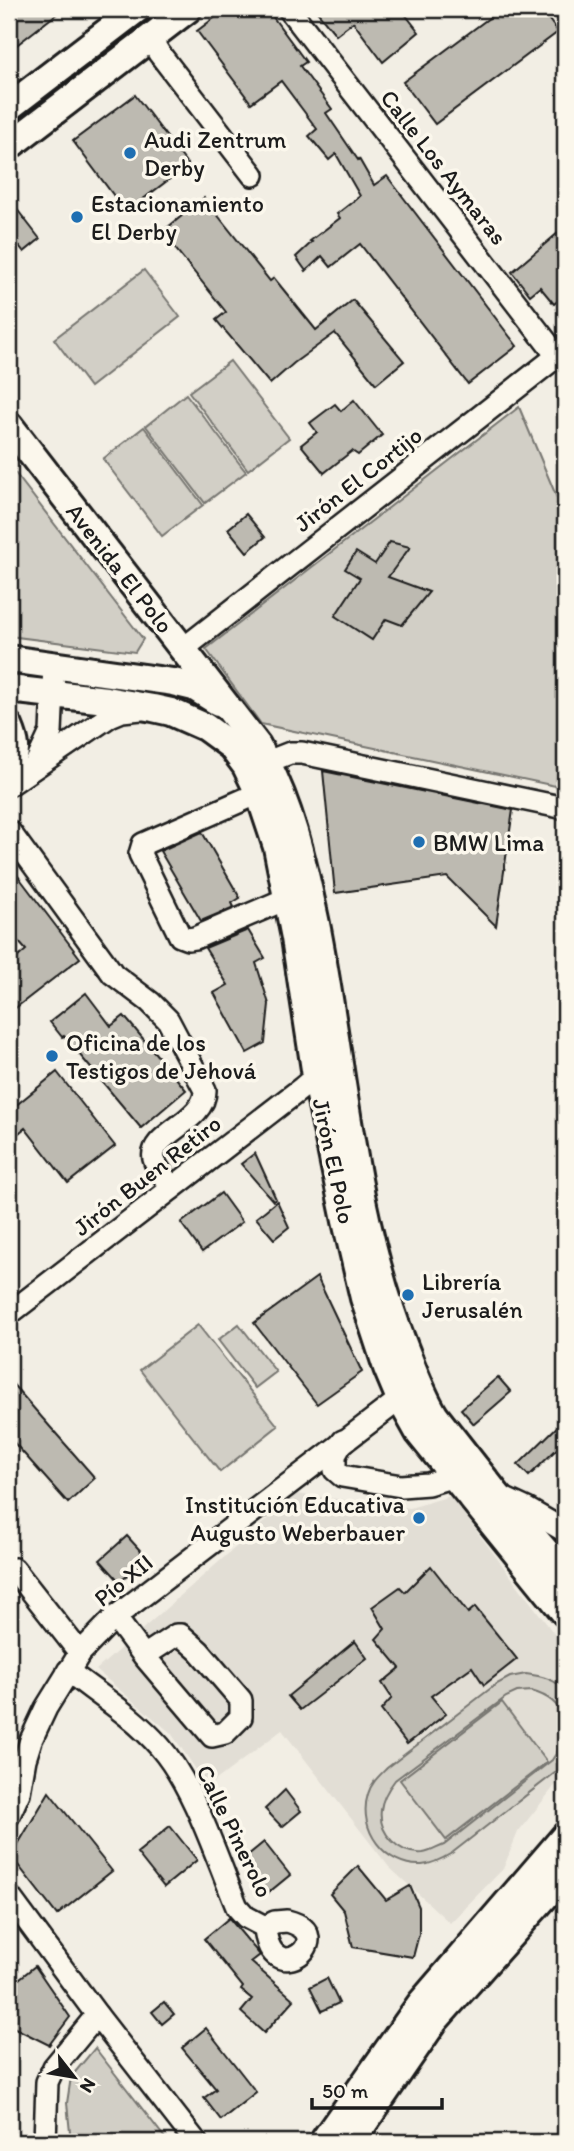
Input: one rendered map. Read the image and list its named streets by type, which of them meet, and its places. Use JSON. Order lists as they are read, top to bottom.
{
  "streets": {
    "main road": ["Avenida El Polo", "Jirón El Polo"],
    "street": [
      "Calle Los Aymaras",
      "Jirón El Cortijo",
      "Jirón Buen Retiro",
      "Pío XII",
      "Calle Pinerolo"
    ]
  },
  "crossings": [
    ["Calle Los Aymaras", "Jirón El Cortijo"],
    ["Jirón El Cortijo", "Avenida El Polo"],
    ["Avenida El Polo", "Jirón El Polo"],
    ["Jirón El Polo", "Jirón Buen Retiro"],
    ["Jirón El Polo", "Pío XII"],
    ["Pío XII", "Calle Pinerolo"]
  ],
  "places": [
    "Audi Zentrum Derby",
    "Estacionamiento El Derby",
    "BMW Lima",
    "Oficina de los Testigos de Jehová",
    "Librería Jerusalén",
    "Institución Educativa Augusto Weberbauer"
  ],
  "scale_bar": "50 m",
  "north": "bottom right"
}
